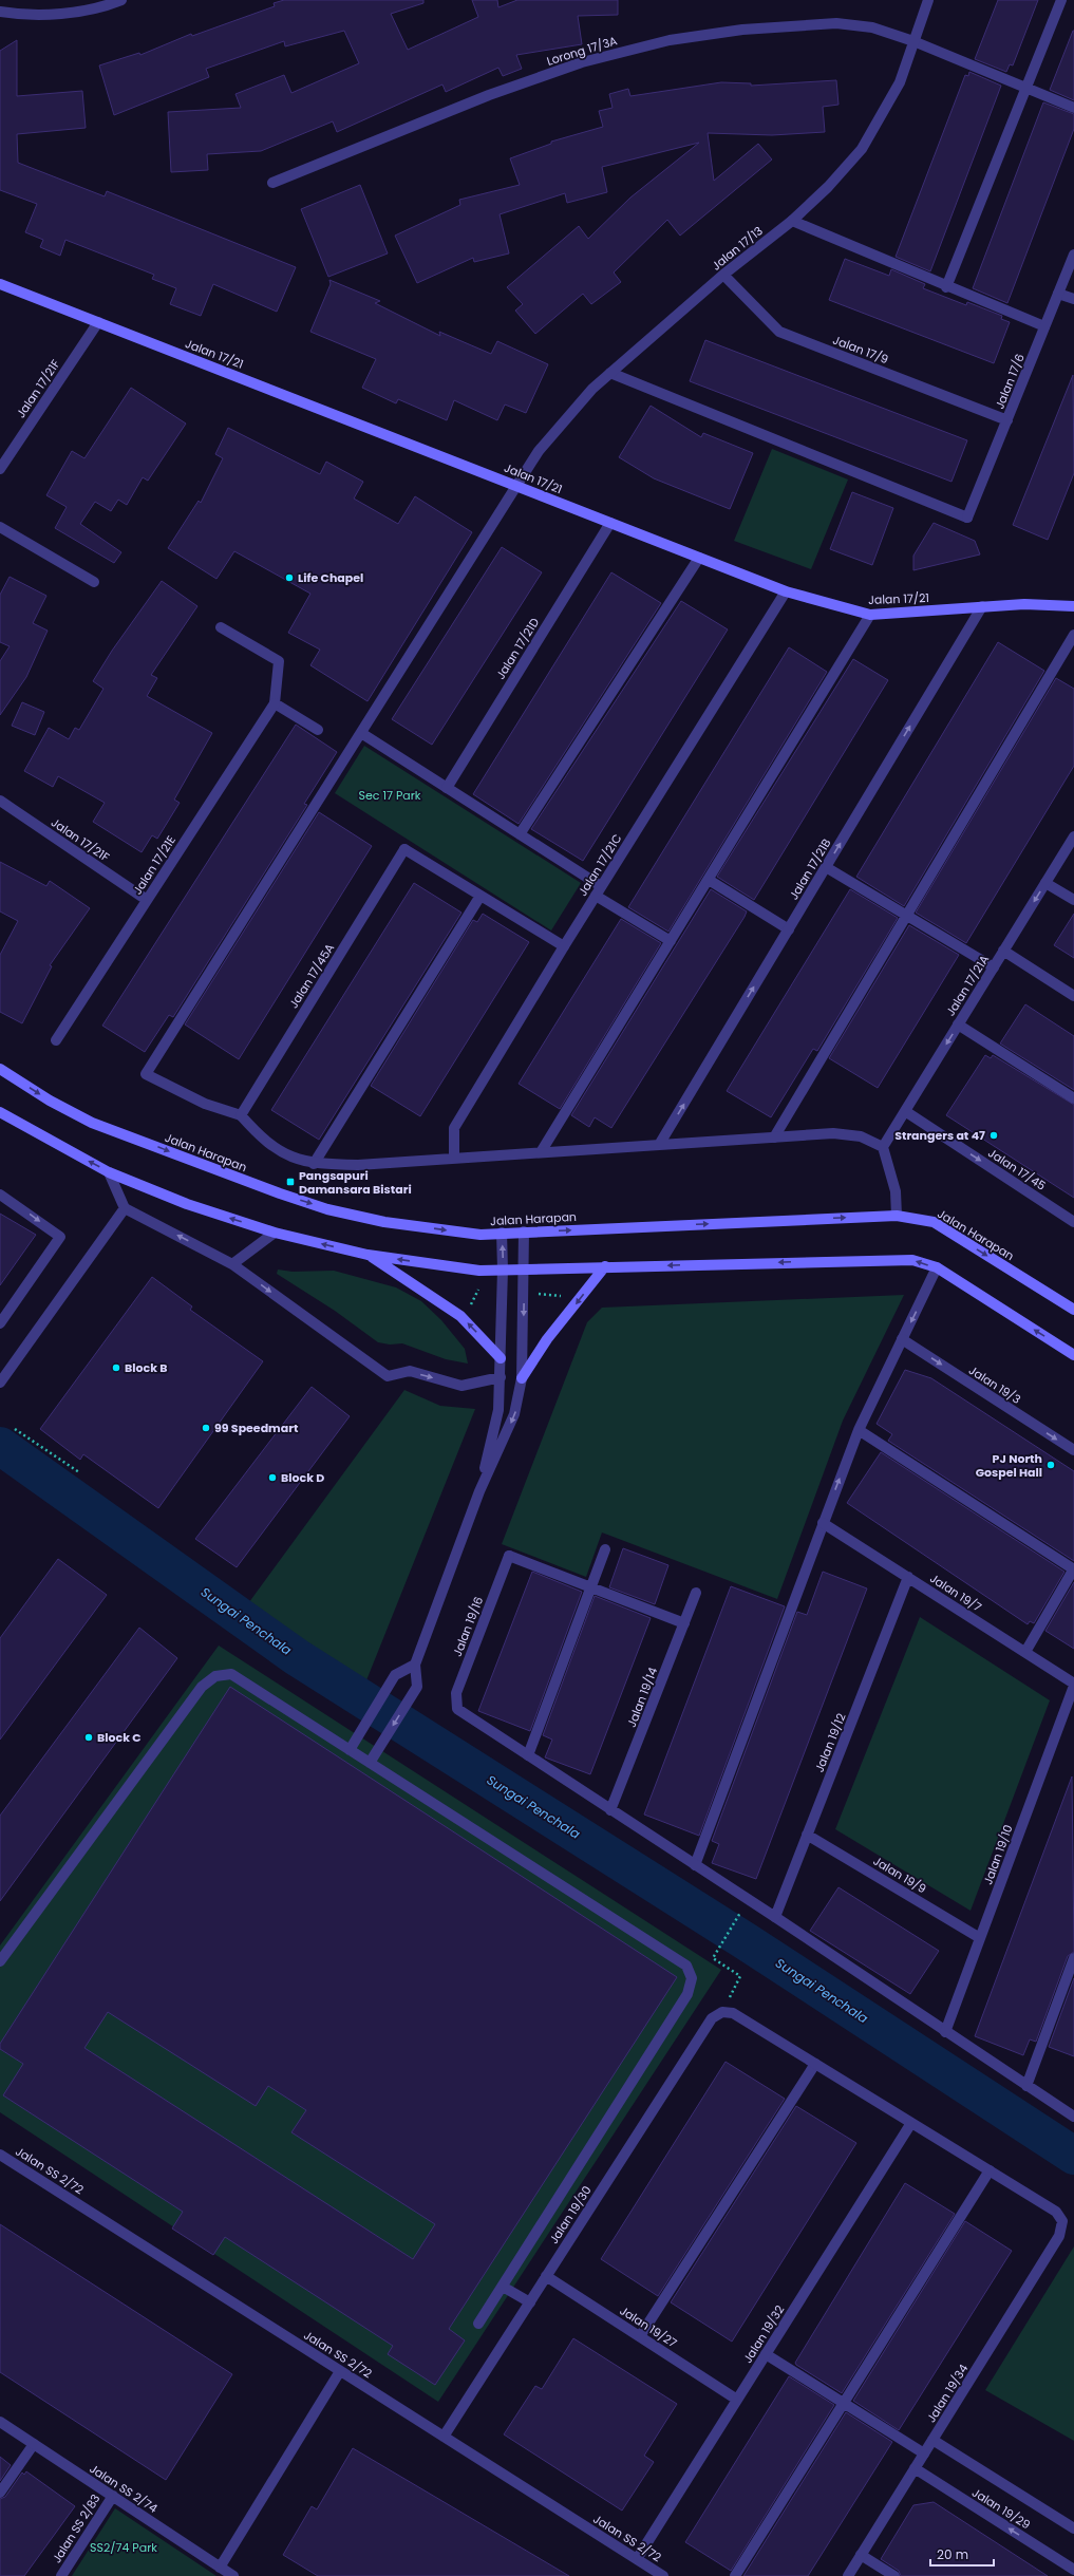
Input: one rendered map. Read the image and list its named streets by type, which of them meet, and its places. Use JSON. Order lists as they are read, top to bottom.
{
  "streets": {
    "main road": ["Jalan 17/21", "Jalan Harapan"],
    "street": [
      "Lorong 17/3A",
      "Jalan 17/13",
      "Jalan 17/9",
      "Jalan 17/6",
      "Jalan 17/21F",
      "Jalan 17/21D",
      "Jalan 17/21E",
      "Jalan 17/21C",
      "Jalan 17/21B",
      "Jalan 17/45A",
      "Jalan 17/21A",
      "Jalan 17/45",
      "Jalan 19/3",
      "Jalan 19/7",
      "Jalan 19/16",
      "Jalan 19/14",
      "Jalan 19/12",
      "Jalan 19/10",
      "Jalan 19/9",
      "Jalan SS 2/72",
      "Jalan 19/30",
      "Jalan 19/27",
      "Jalan 19/32",
      "Jalan 19/34",
      "Jalan SS 2/74",
      "Jalan 19/29",
      "Jalan SS 2/83"
    ]
  },
  "crossings": [
    ["Lorong 17/3A", "Jalan 17/13"],
    ["Jalan 17/13", "Jalan 17/9"],
    ["Jalan 17/13", "Jalan 17/21"],
    ["Jalan 17/13", "Jalan 17/6"],
    ["Jalan 17/13", "Jalan 17/45A"],
    ["Jalan 17/9", "Jalan 17/6"],
    ["Jalan 17/21", "Jalan 17/21F"],
    ["Jalan 17/21", "Jalan 17/21D"],
    ["Jalan 17/21", "Jalan 17/21C"],
    ["Jalan 17/21", "Jalan 17/21B"],
    ["Jalan 17/21F", "Jalan 17/21E"],
    ["Jalan 17/21A", "Jalan 17/45"],
    ["Jalan 19/7", "Jalan 19/12"],
    ["Jalan 19/7", "Jalan 19/10"],
    ["Jalan 19/12", "Jalan 19/9"],
    ["Jalan 19/10", "Jalan 19/9"],
    ["Jalan SS 2/72", "Jalan 19/30"],
    ["Jalan SS 2/72", "Jalan 19/32"],
    ["Jalan 19/30", "Jalan 19/27"],
    ["Jalan 19/27", "Jalan 19/32"],
    ["Jalan 19/34", "Jalan 19/29"],
    ["Jalan SS 2/74", "Jalan SS 2/83"]
  ],
  "one_way": ["Jalan 17/21A", "Jalan 17/45", "Jalan 19/3"],
  "water": ["Sungai Penchala"],
  "parks": ["Sec 17 Park", "SS2/74 Park"],
  "places": {
    "other": [
      "Life Chapel",
      "Strangers at 47",
      "Block B",
      "99 Speedmart",
      "PJ North Gospel Hall",
      "Block D",
      "Block C"
    ],
    "transit": ["Pangsapuri Damansara Bistari"]
  },
  "scale_bar": "20 m"
}
